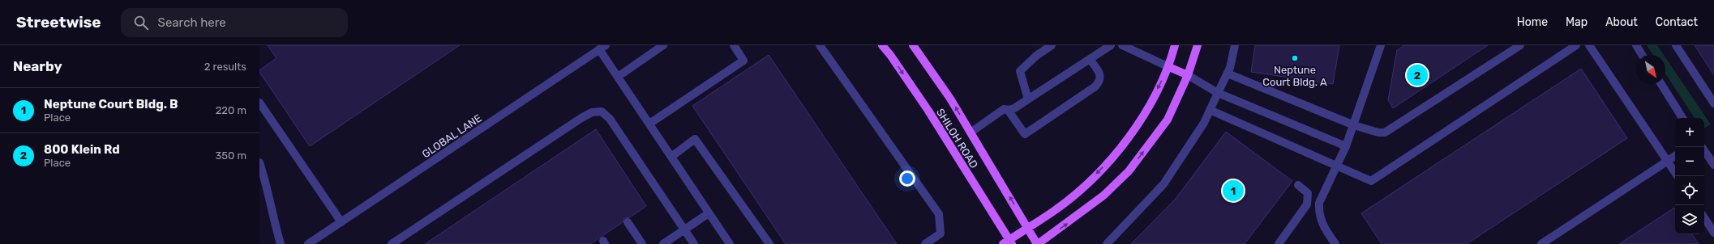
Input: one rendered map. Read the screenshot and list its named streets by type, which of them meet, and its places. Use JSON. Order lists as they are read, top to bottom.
{
  "streets": {
    "main road": ["SHILOH ROAD"],
    "street": ["GLOBAL LANE"]
  },
  "places": ["Neptune Court Bldg. A"],
  "north": "bottom right",
  "page": {
    "header": "Streetwise",
    "search": "Search here",
    "nav": [
      "Home",
      "Map",
      "About",
      "Contact"
    ],
    "heading": ["Nearby", "2 results"],
    "pins": ["2", "1"],
    "list": [
      {
        "mark": "1",
        "name": "Neptune Court Bldg. B",
        "note": "Place",
        "value": "220 m"
      },
      {
        "mark": "2",
        "name": "800 Klein Rd",
        "note": "Place",
        "value": "350 m"
      }
    ],
    "map_buttons": ["+", "−"]
  }
}
